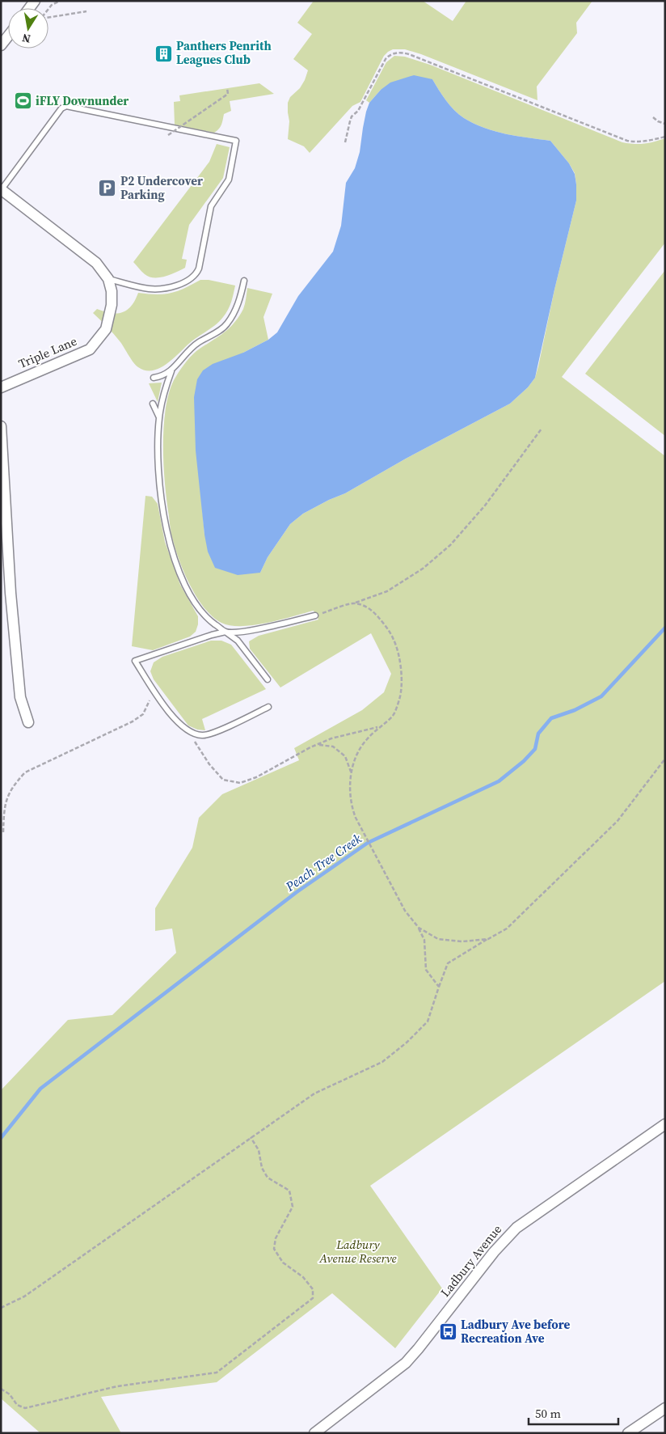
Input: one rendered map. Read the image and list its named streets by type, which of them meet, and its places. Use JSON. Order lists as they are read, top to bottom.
{
  "streets": {
    "street": ["Triple Lane", "Ladbury Avenue"]
  },
  "water": ["Peach Tree Creek"],
  "parks": ["Ladbury Avenue Reserve"],
  "places": {
    "building": ["Panthers Penrith Leagues Club"],
    "sports": ["iFLY Downunder"],
    "parking": ["P2 Undercover Parking"],
    "bus stop": ["Ladbury Ave before Recreation Ave"]
  },
  "scale_bar": "50 m",
  "north": "bottom"
}
